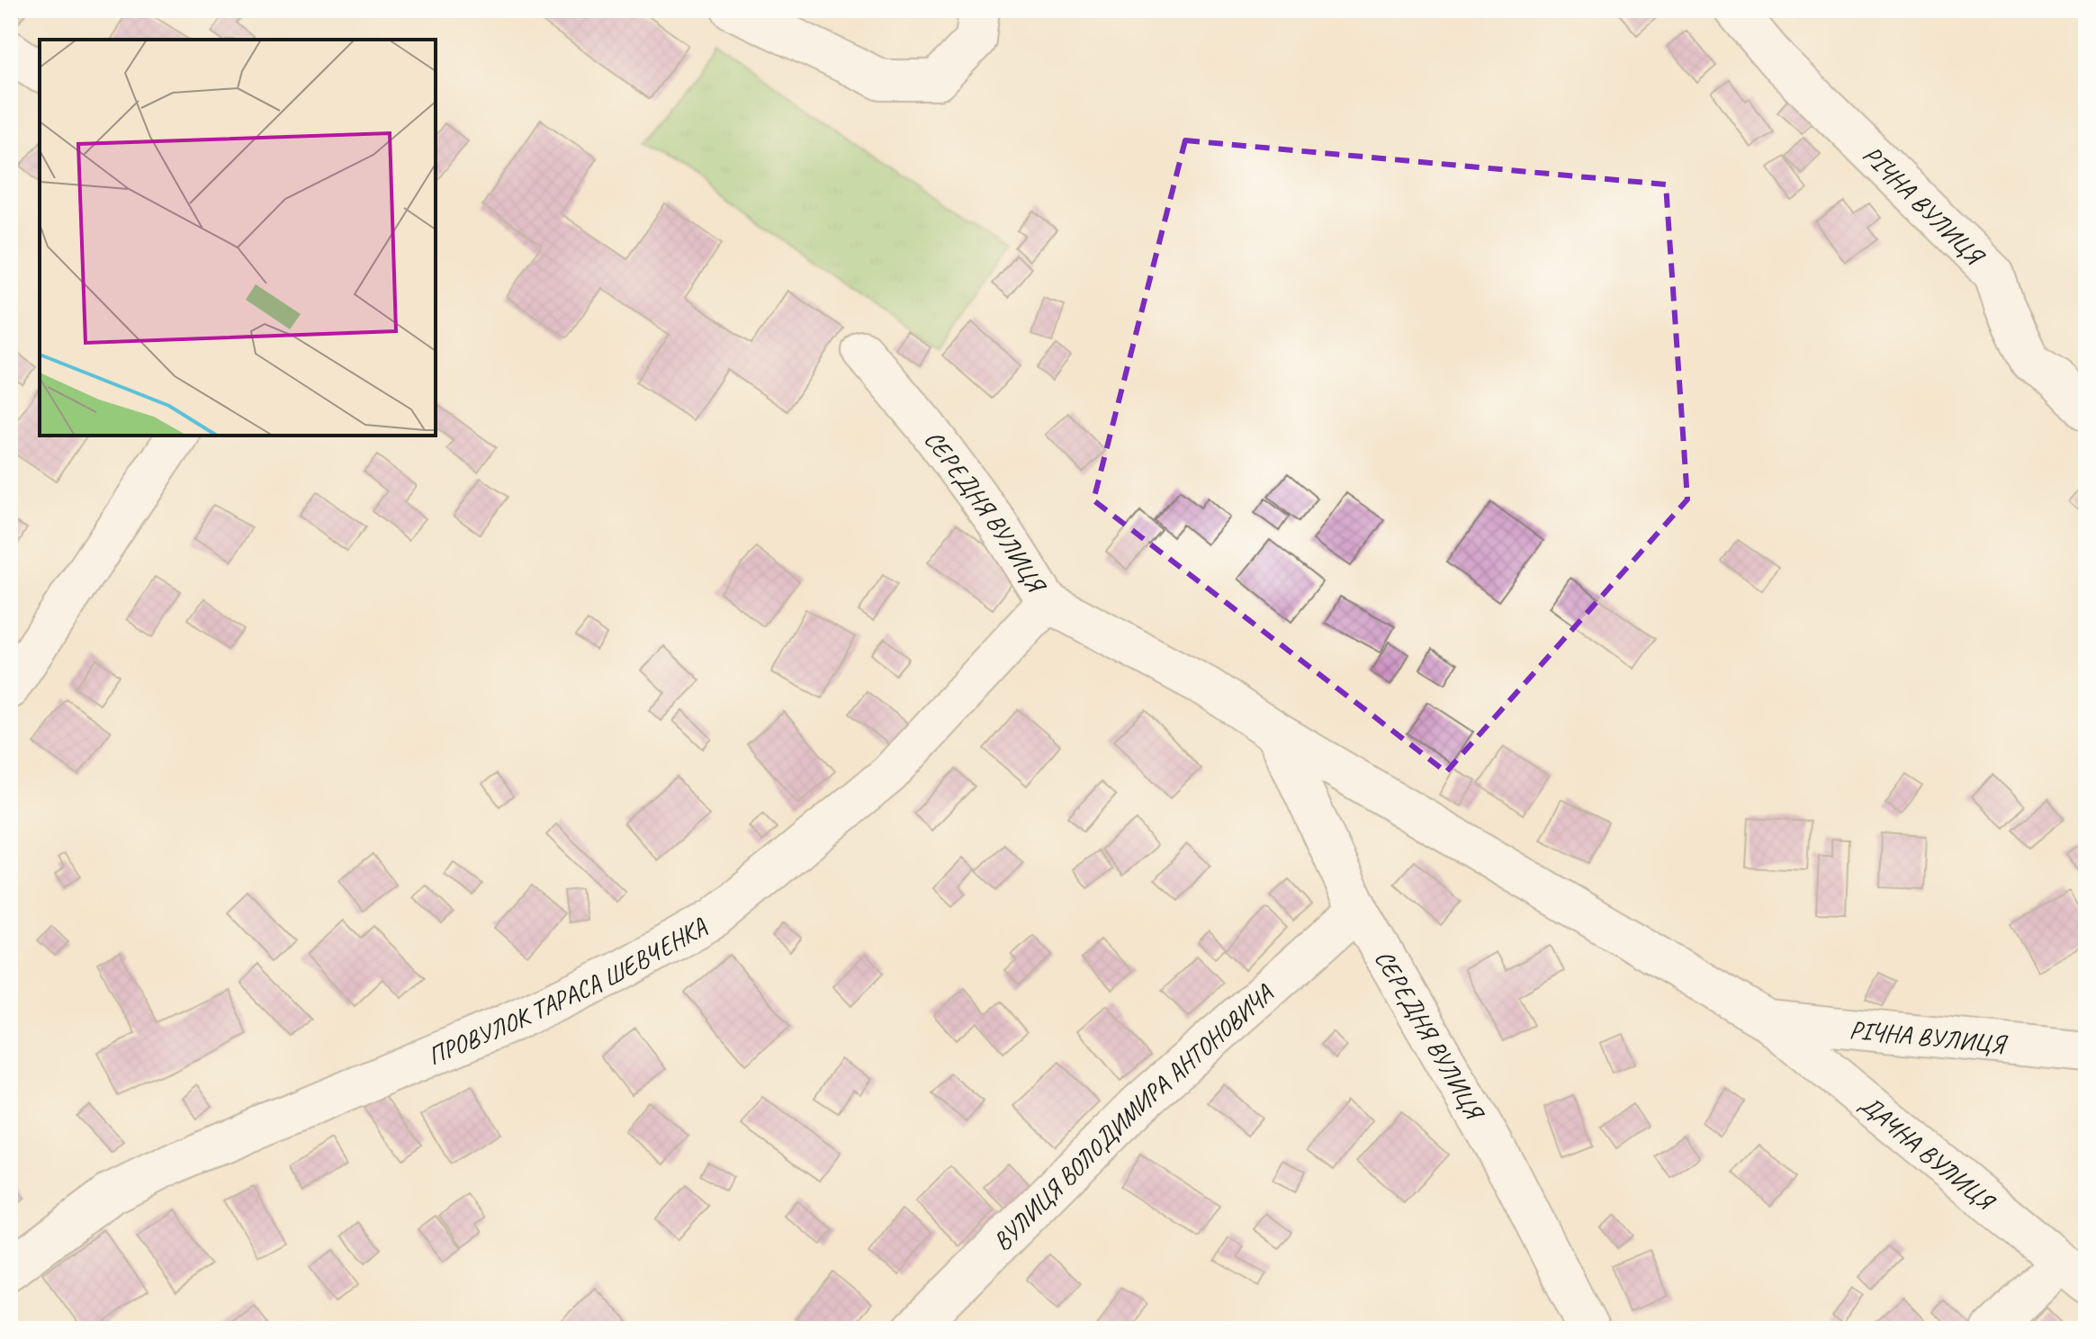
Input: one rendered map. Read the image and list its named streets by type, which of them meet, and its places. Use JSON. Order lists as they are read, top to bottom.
{
  "streets": {
    "street": [
      "РІЧНА ВУЛИЦЯ",
      "СЕРЕДНЯ ВУЛИЦЯ",
      "ПРОВУЛОК ТАРАСА ШЕВЧЕНКА",
      "ВУЛИЦЯ ВОЛОДИМИРА АНТОНОВИЧА",
      "ДАЧНА ВУЛИЦЯ"
    ]
  },
  "crossings": [
    ["РІЧНА ВУЛИЦЯ", "СЕРЕДНЯ ВУЛИЦЯ"],
    ["РІЧНА ВУЛИЦЯ", "ДАЧНА ВУЛИЦЯ"],
    ["СЕРЕДНЯ ВУЛИЦЯ", "ПРОВУЛОК ТАРАСА ШЕВЧЕНКА"],
    ["СЕРЕДНЯ ВУЛИЦЯ", "ВУЛИЦЯ ВОЛОДИМИРА АНТОНОВИЧА"],
    ["СЕРЕДНЯ ВУЛИЦЯ", "ДАЧНА ВУЛИЦЯ"]
  ]
}
